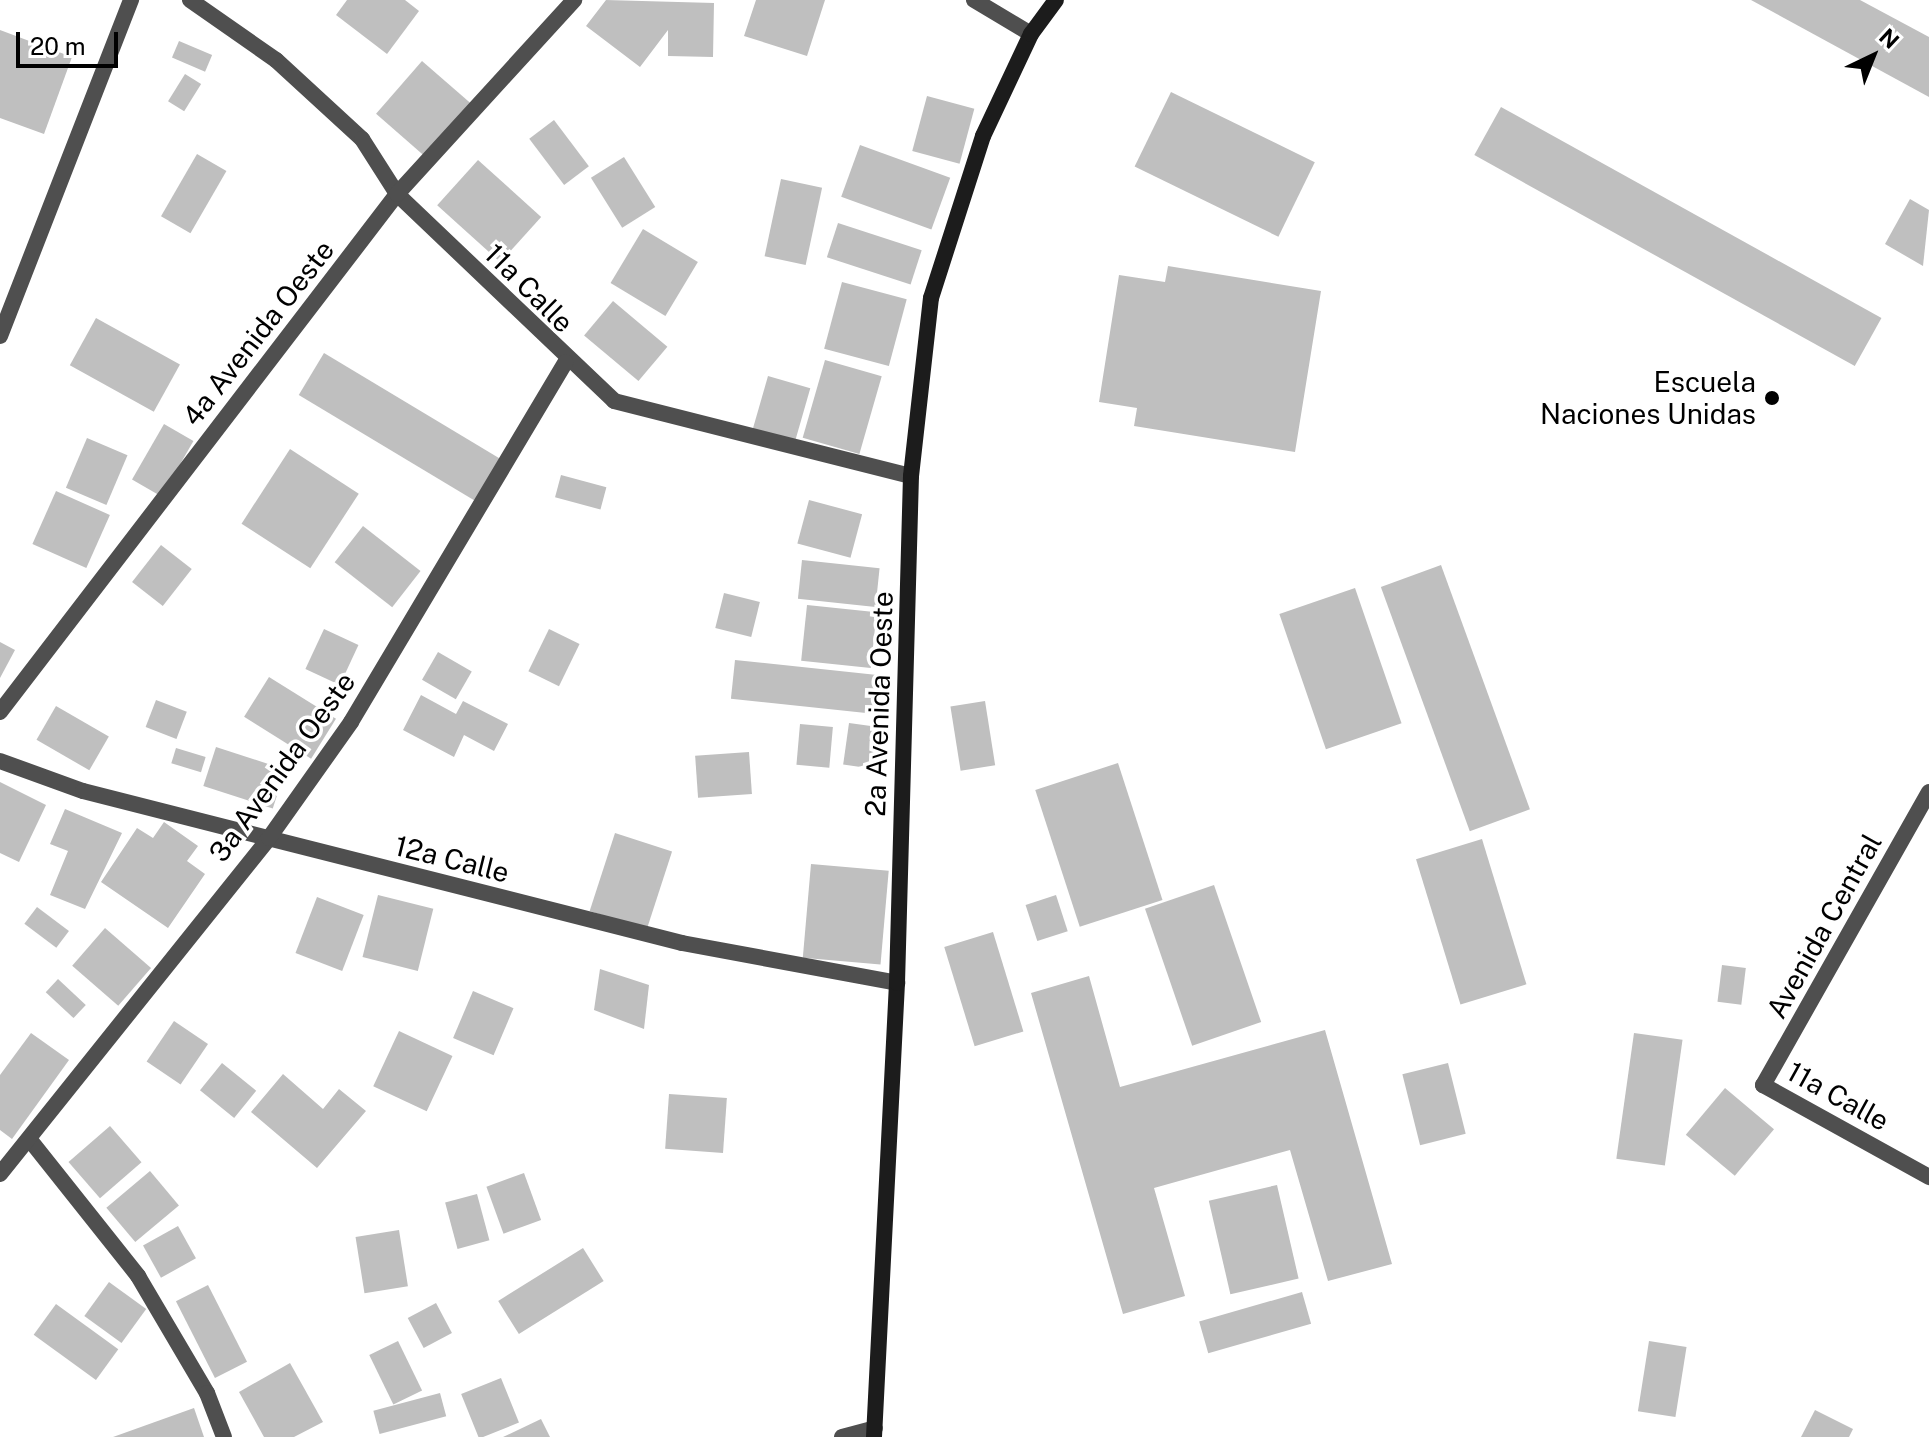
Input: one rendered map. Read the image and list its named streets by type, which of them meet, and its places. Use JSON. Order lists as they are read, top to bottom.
{
  "streets": {
    "street": [
      "11a Calle",
      "4a Avenida Oeste",
      "2a Avenida Oeste",
      "3a Avenida Oeste",
      "12a Calle",
      "Avenida Central"
    ]
  },
  "crossings": [
    ["11a Calle", "4a Avenida Oeste"],
    ["11a Calle", "2a Avenida Oeste"],
    ["11a Calle", "3a Avenida Oeste"],
    ["11a Calle", "Avenida Central"],
    ["2a Avenida Oeste", "12a Calle"],
    ["3a Avenida Oeste", "12a Calle"]
  ],
  "places": ["Escuela Naciones Unidas"],
  "scale_bar": "20 m",
  "north": "top right"
}
